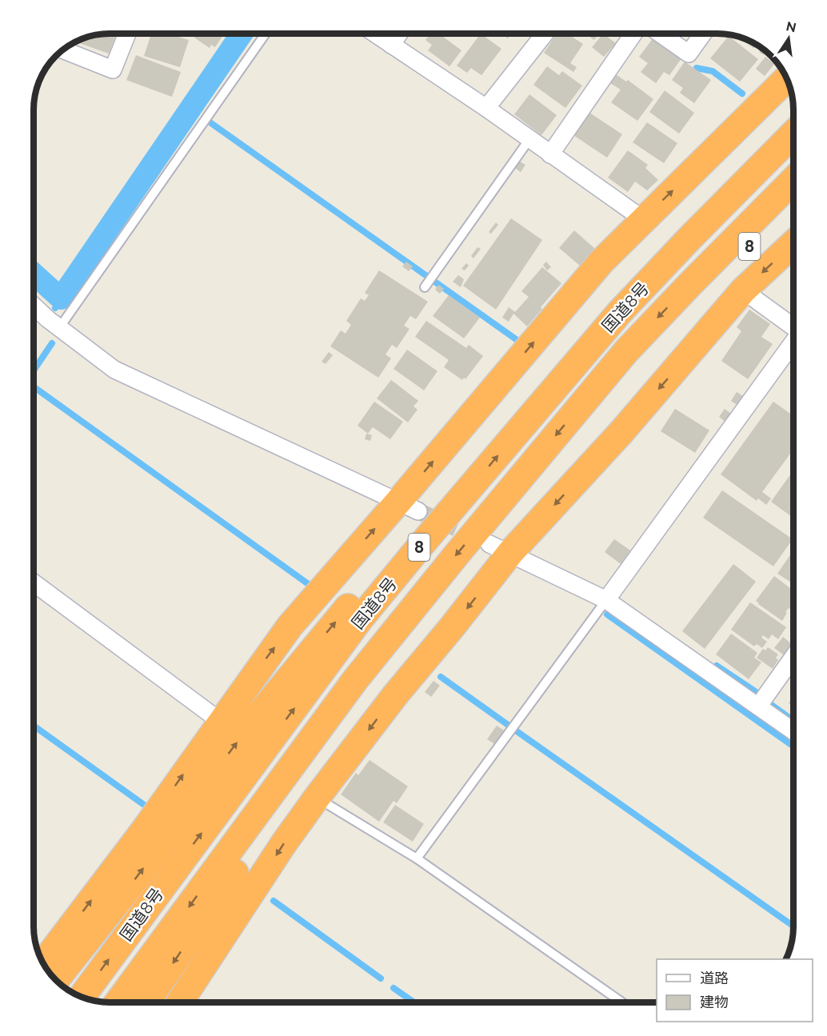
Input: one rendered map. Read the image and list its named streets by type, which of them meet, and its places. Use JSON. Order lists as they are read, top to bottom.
{
  "streets": {
    "highway": ["8", "国道8号"]
  },
  "crossings": [
    ["8", "国道8号"]
  ],
  "legend": ["道路", "建物"],
  "north": "top"
}
